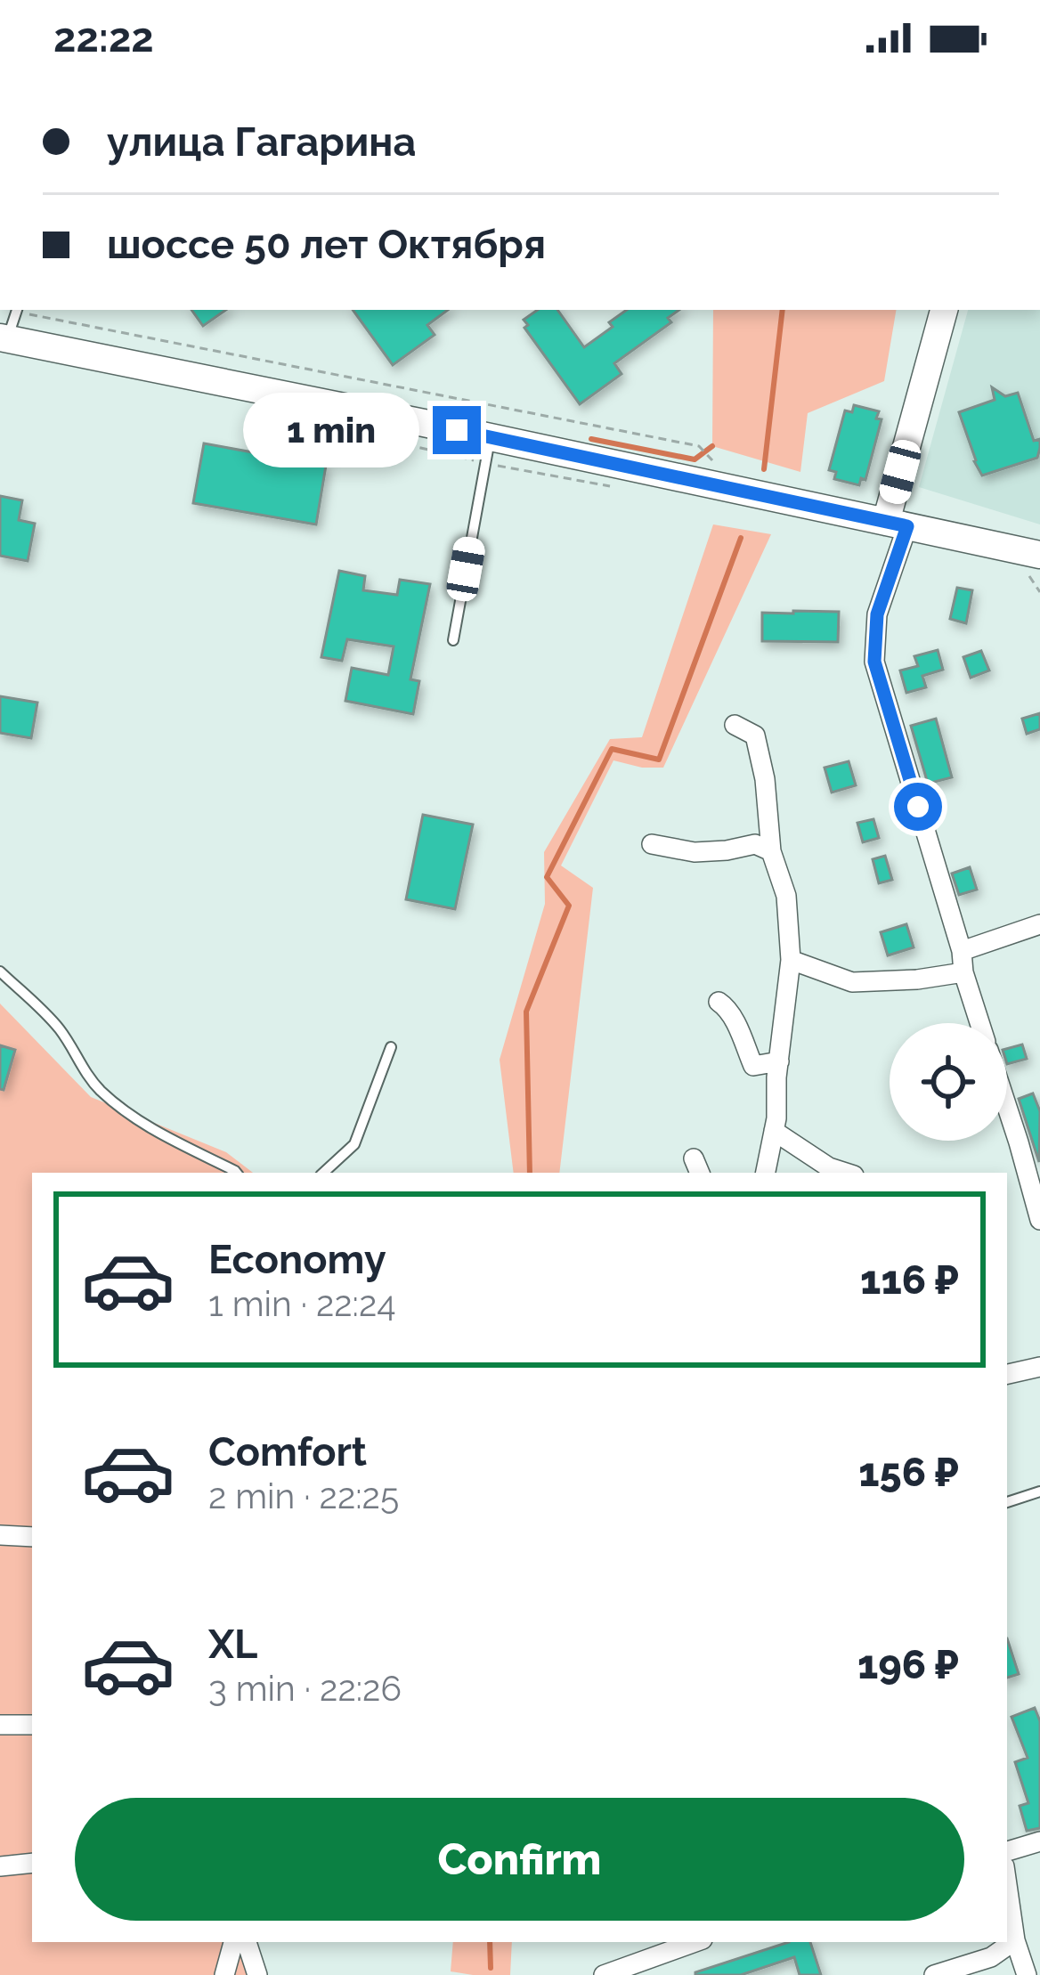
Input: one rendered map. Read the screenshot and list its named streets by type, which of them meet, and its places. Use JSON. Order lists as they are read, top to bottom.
{
  "page": {
    "status": "22:22",
    "banner": ["улица Гагарина", "шоссе 50 лет Октября"],
    "bubble": "1 min",
    "list": [
      {
        "name": "Economy",
        "note": "1 min · 22:24",
        "value": "116 ₽"
      },
      {
        "name": "Comfort",
        "note": "2 min · 22:25",
        "value": "156 ₽"
      },
      {
        "name": "XL",
        "note": "3 min · 22:26",
        "value": "196 ₽"
      }
    ],
    "buttons": "Confirm"
  }
}
